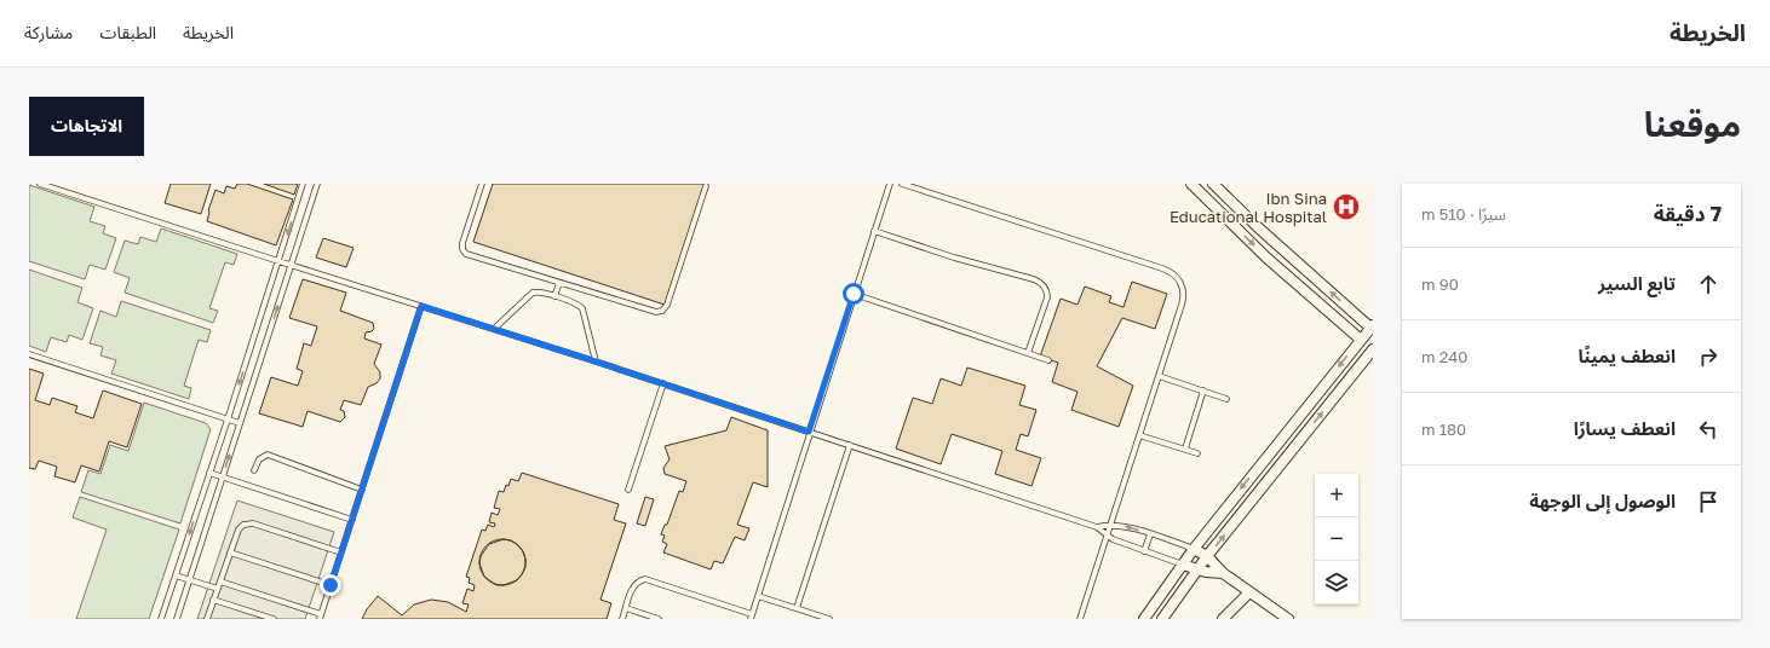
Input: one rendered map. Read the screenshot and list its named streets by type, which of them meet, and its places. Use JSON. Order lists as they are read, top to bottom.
{
  "places": {
    "hospital": ["Ibn Sina Educational Hospital"]
  },
  "page": {
    "header": "الخريطة",
    "nav": ["الخريطة", "الطبقات", "مشاركة"],
    "title": "موقعنا",
    "buttons": "الاتجاهات",
    "heading": ["7 دقيقة", "سيرًا · 510 m"],
    "list": [
      ["تابع السير", "90 m"],
      ["انعطف يمينًا", "240 m"],
      ["انعطف يسارًا", "180 m"],
      "الوصول إلى الوجهة"
    ],
    "map_buttons": ["+", "−"]
  }
}
